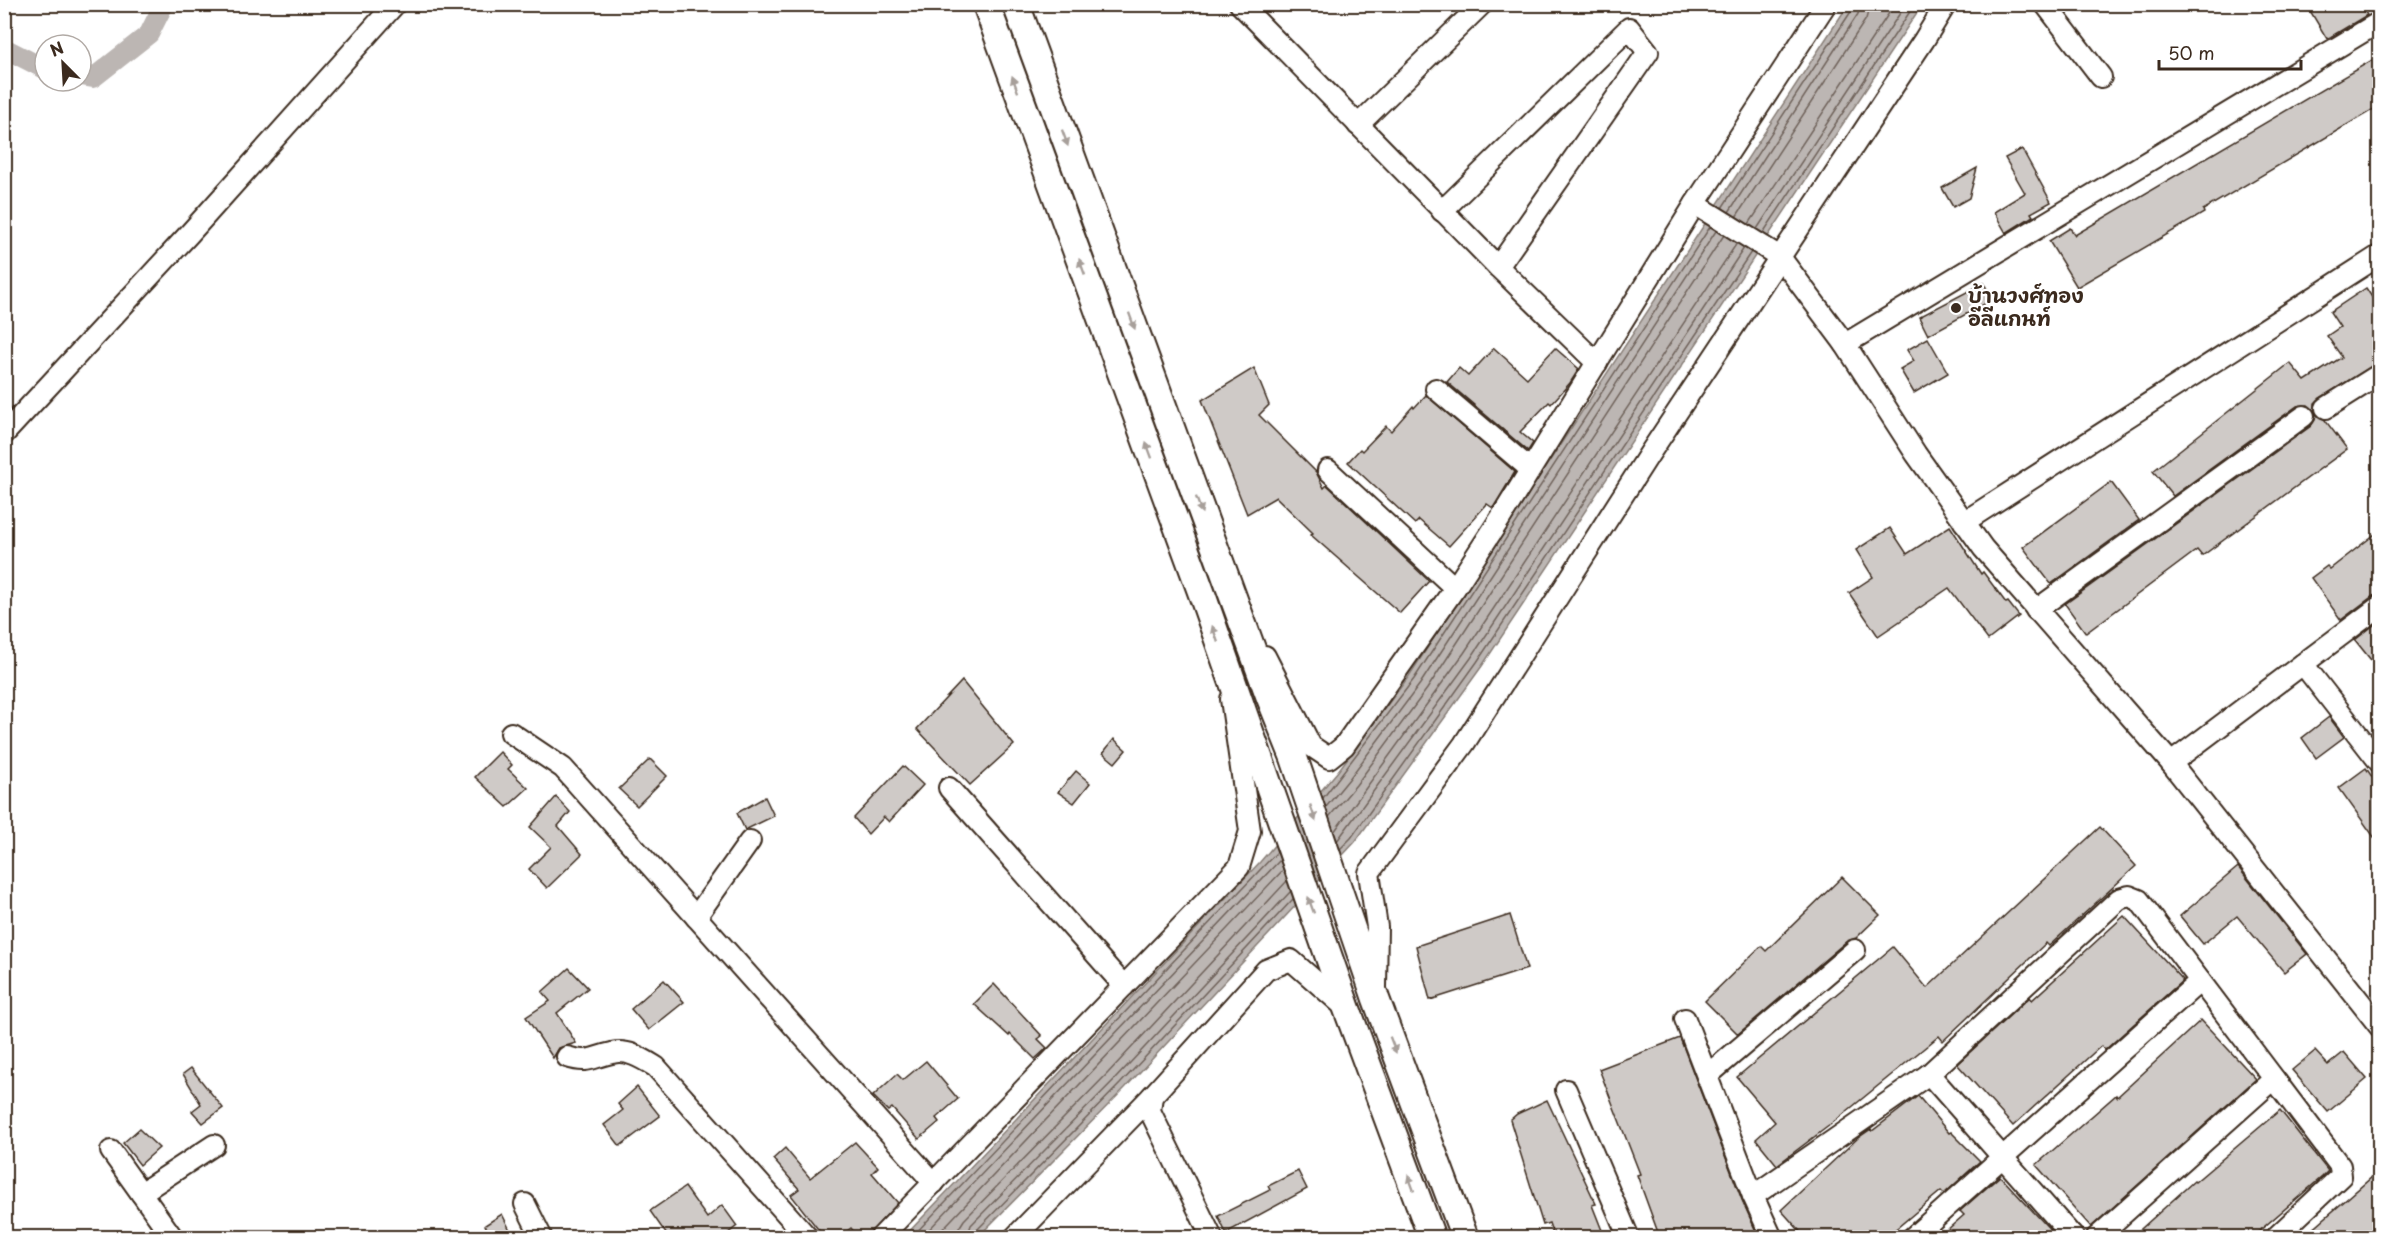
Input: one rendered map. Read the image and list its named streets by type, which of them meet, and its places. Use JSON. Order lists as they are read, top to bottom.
{
  "places": ["บ้านวงศ์ทอง อีลีแกนท์"],
  "scale_bar": "50 m",
  "north": "top left"
}
